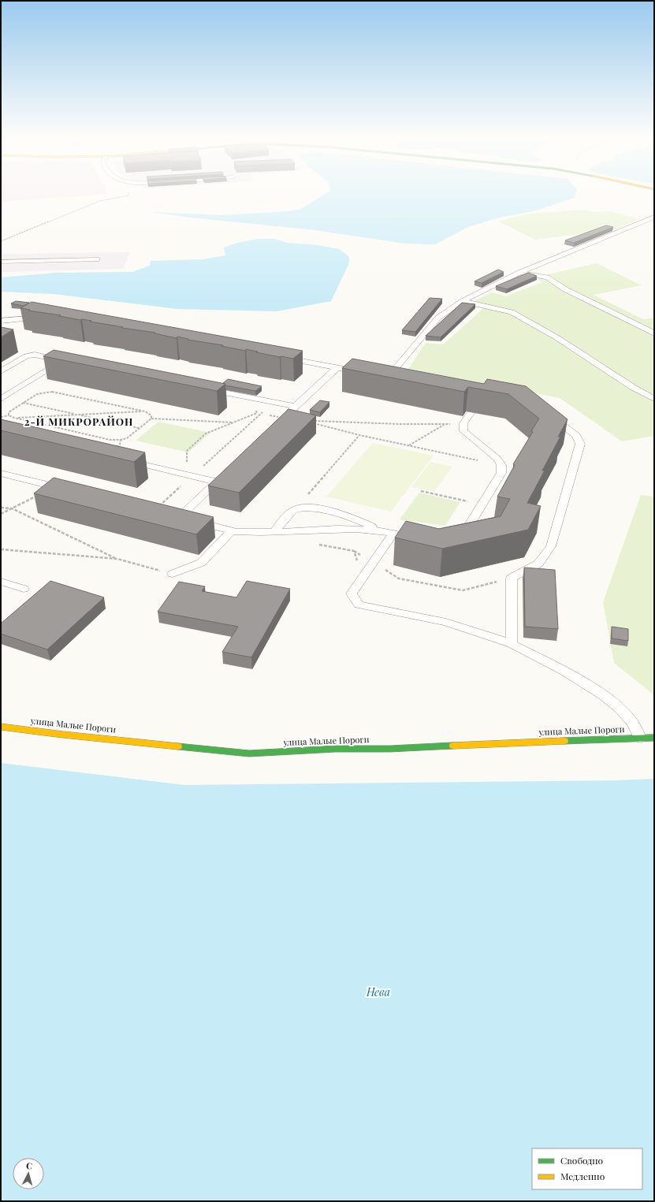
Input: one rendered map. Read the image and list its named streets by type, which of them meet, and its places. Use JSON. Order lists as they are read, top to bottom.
{
  "streets": {
    "street": ["улица Малые Пороги"]
  },
  "districts": ["2-Й МИКРОРАЙОН"],
  "water": ["Нева"],
  "legend": ["Свободно", "Медленно"],
  "north": "top"
}
